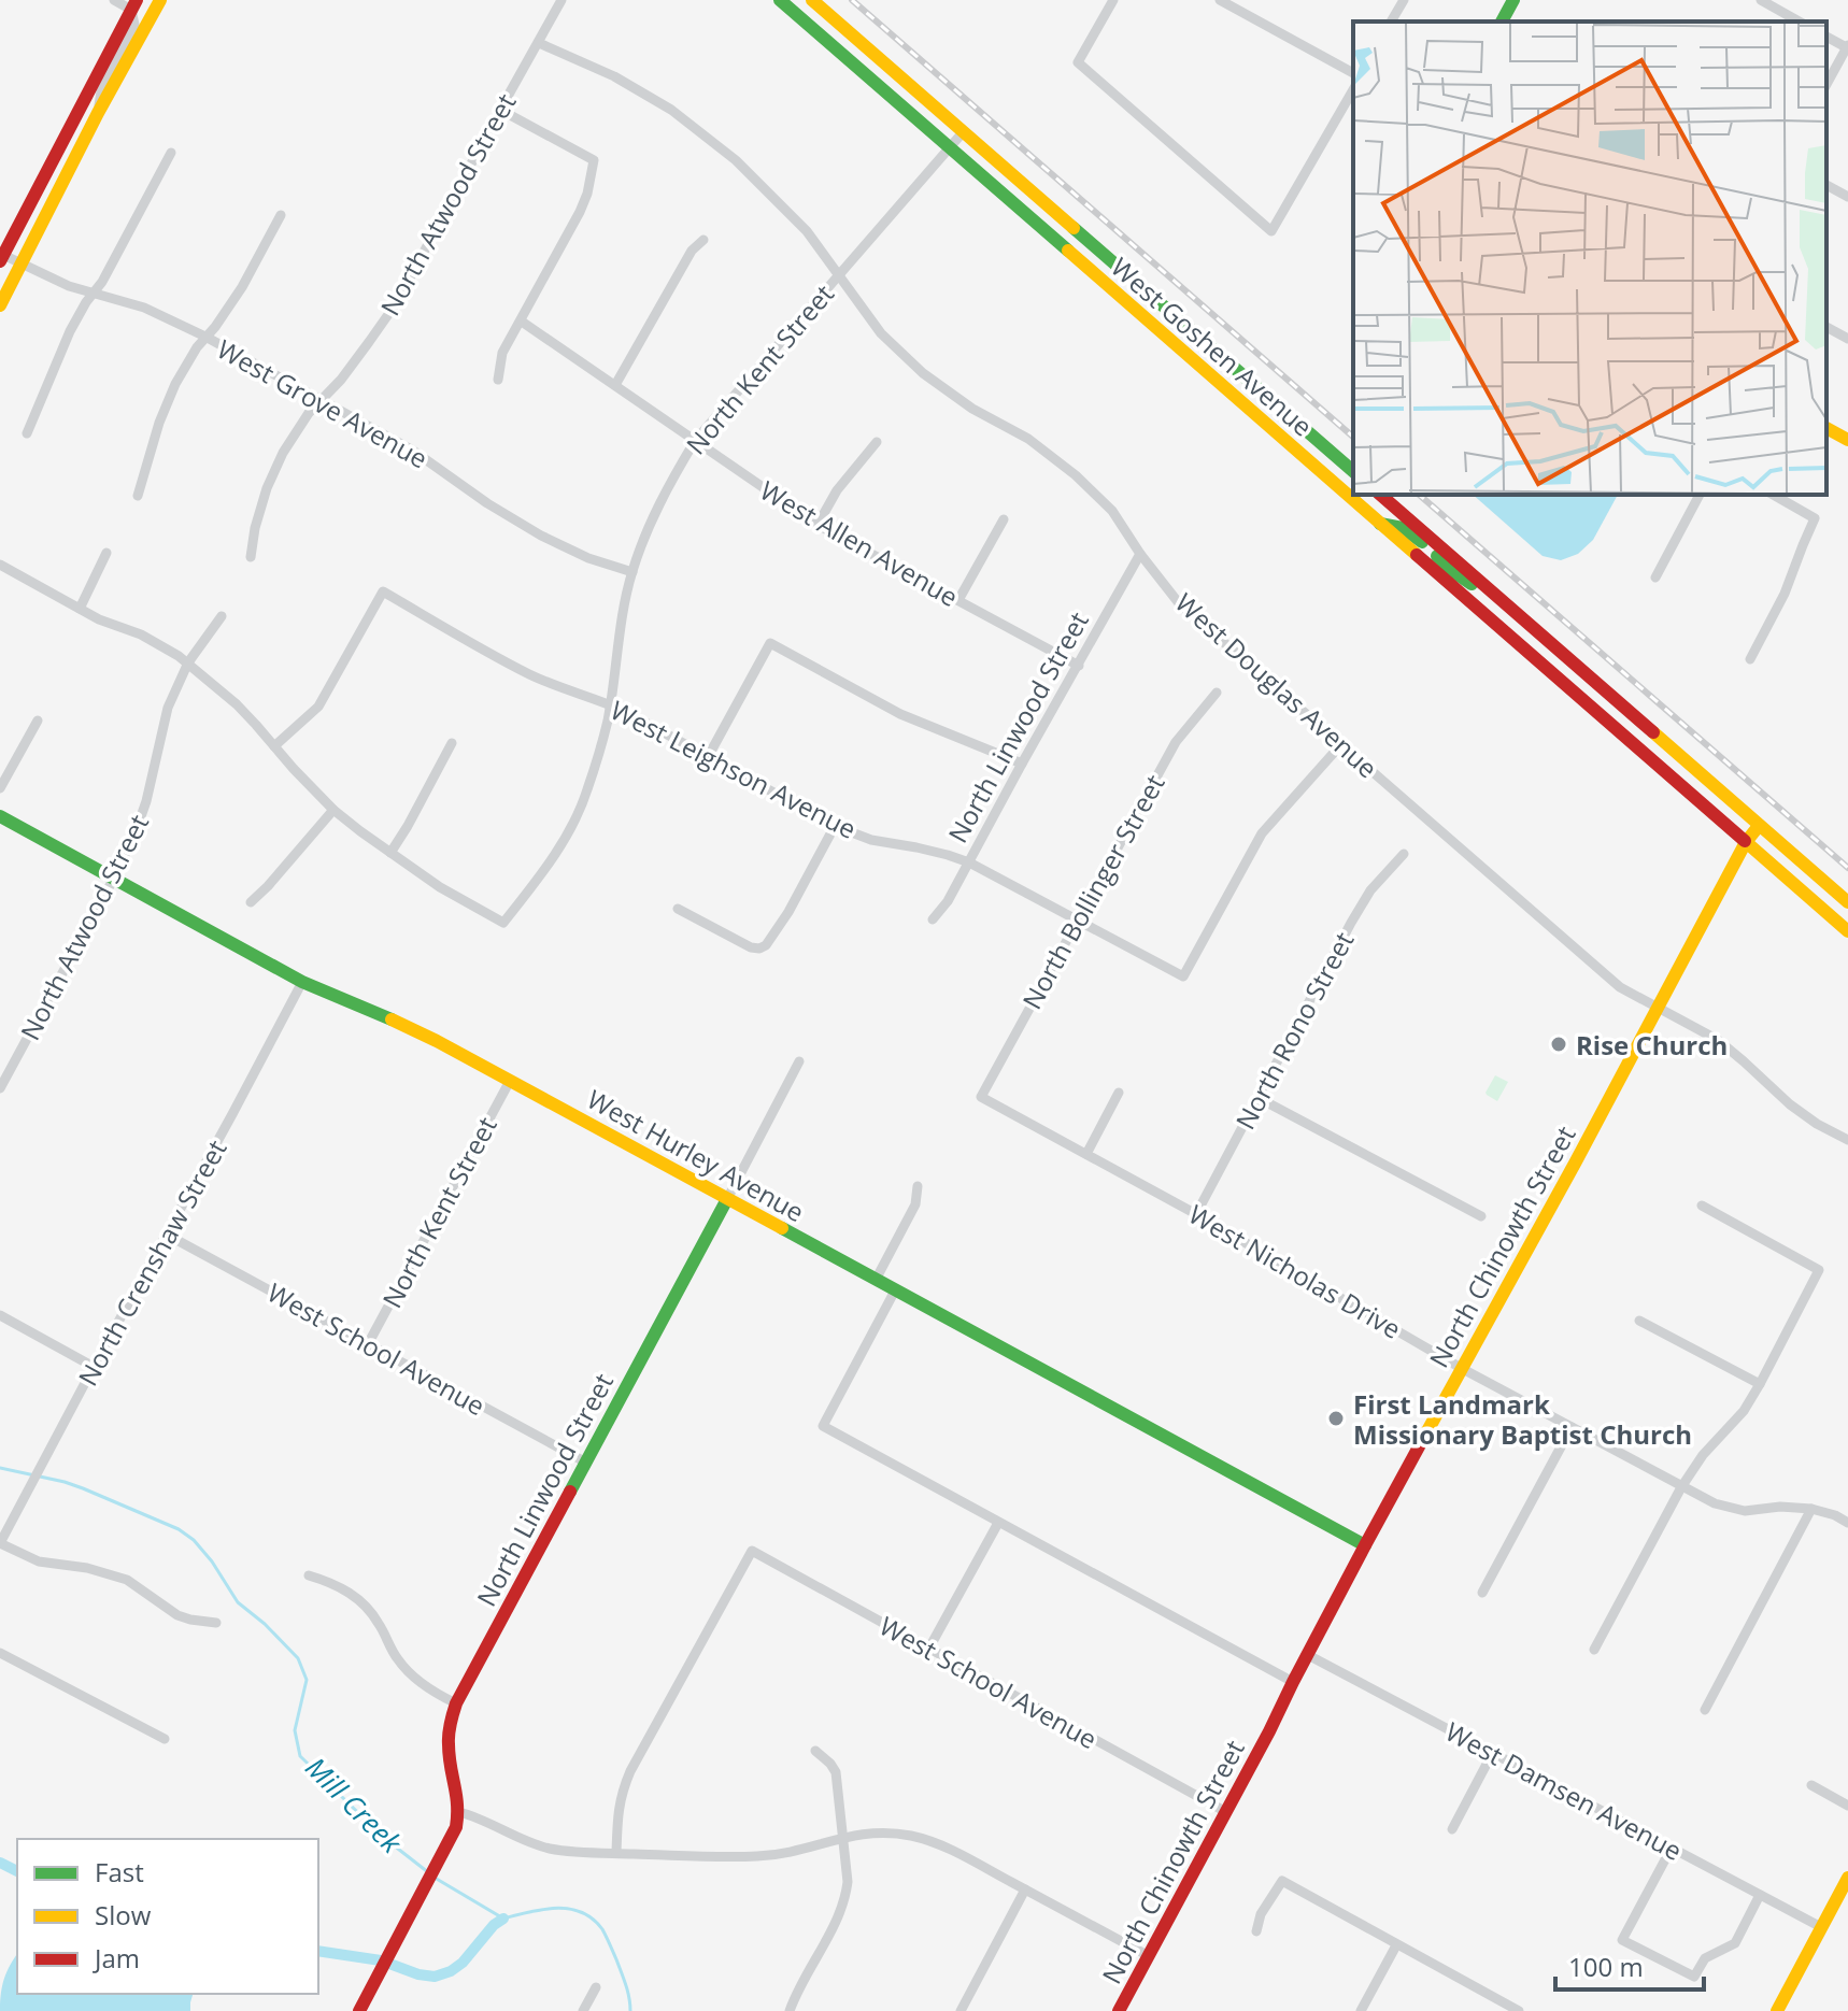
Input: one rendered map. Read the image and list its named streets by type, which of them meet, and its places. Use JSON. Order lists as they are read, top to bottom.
{
  "streets": {
    "street": [
      "North Atwood Street",
      "West Goshen Avenue",
      "North Kent Street",
      "West Grove Avenue",
      "West Allen Avenue",
      "West Douglas Avenue",
      "North Linwood Street",
      "West Leighson Avenue",
      "North Bollinger Street",
      "North Rono Street",
      "West Hurley Avenue",
      "North Chinowth Street",
      "North Crenshaw Street",
      "West Nicholas Drive",
      "West School Avenue",
      "West Damsen Avenue"
    ]
  },
  "crossings": [
    ["North Atwood Street", "West Grove Avenue"],
    ["North Atwood Street", "West Douglas Avenue"],
    ["North Atwood Street", "West Hurley Avenue"],
    ["West Goshen Avenue", "North Kent Street"],
    ["West Goshen Avenue", "North Chinowth Street"],
    ["North Kent Street", "West Grove Avenue"],
    ["North Kent Street", "West Allen Avenue"],
    ["North Kent Street", "West Douglas Avenue"],
    ["North Kent Street", "West Leighson Avenue"],
    ["North Kent Street", "West Hurley Avenue"],
    ["North Kent Street", "West School Avenue"],
    ["West Allen Avenue", "North Linwood Street"],
    ["West Douglas Avenue", "North Linwood Street"],
    ["West Douglas Avenue", "West Leighson Avenue"],
    ["West Douglas Avenue", "North Chinowth Street"],
    ["North Linwood Street", "West Leighson Avenue"],
    ["North Linwood Street", "West Hurley Avenue"],
    ["North Linwood Street", "West School Avenue"],
    ["West Leighson Avenue", "North Bollinger Street"],
    ["North Bollinger Street", "West Nicholas Drive"],
    ["North Rono Street", "West Nicholas Drive"],
    ["West Hurley Avenue", "North Chinowth Street"],
    ["West Hurley Avenue", "North Crenshaw Street"],
    ["North Chinowth Street", "West Nicholas Drive"],
    ["North Chinowth Street", "West School Avenue"],
    ["North Chinowth Street", "West Damsen Avenue"],
    ["North Crenshaw Street", "West School Avenue"]
  ],
  "water": ["Mill Creek"],
  "places": ["Rise Church", "First Landmark Missionary Baptist Church"],
  "legend": ["Fast", "Slow", "Jam"],
  "scale_bar": "100 m"
}
